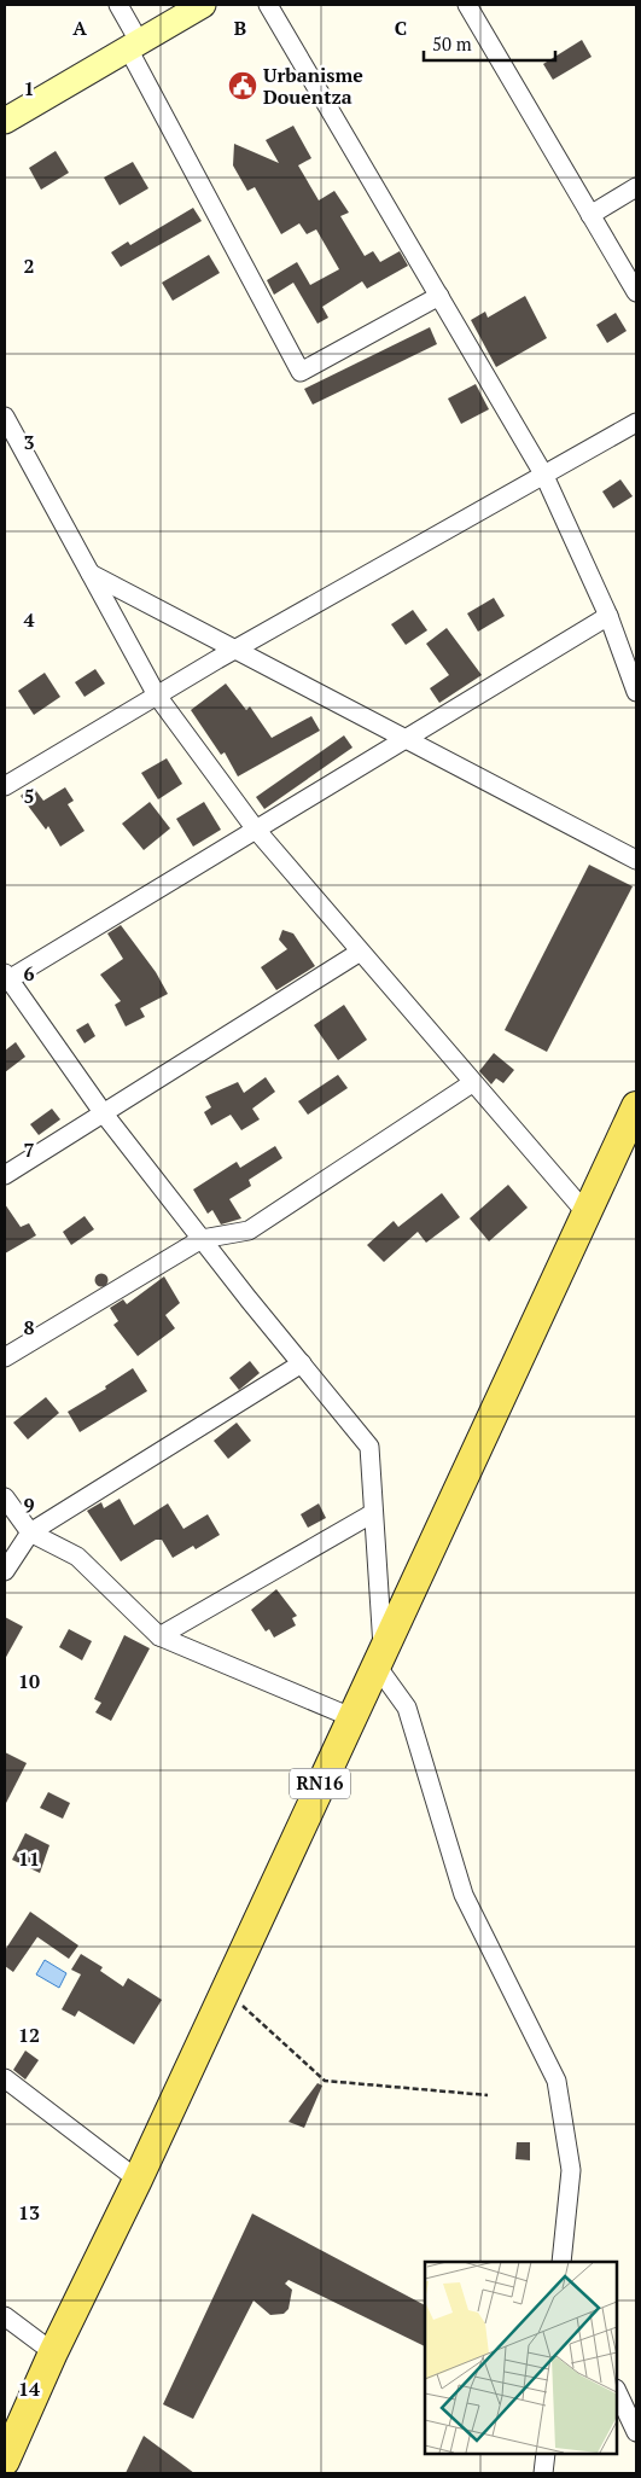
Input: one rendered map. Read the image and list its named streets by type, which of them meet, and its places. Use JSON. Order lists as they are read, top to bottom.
{
  "streets": {
    "main road": ["RN16"]
  },
  "places": {
    "public building": ["Urbanisme Douentza"]
  },
  "scale_bar": "50 m",
  "grid": {
    "columns": ["A", "B", "C"],
    "rows": [
      "1",
      "2",
      "3",
      "4",
      "5",
      "6",
      "7",
      "8",
      "9",
      "10",
      "11",
      "12",
      "13",
      "14"
    ]
  }
}
